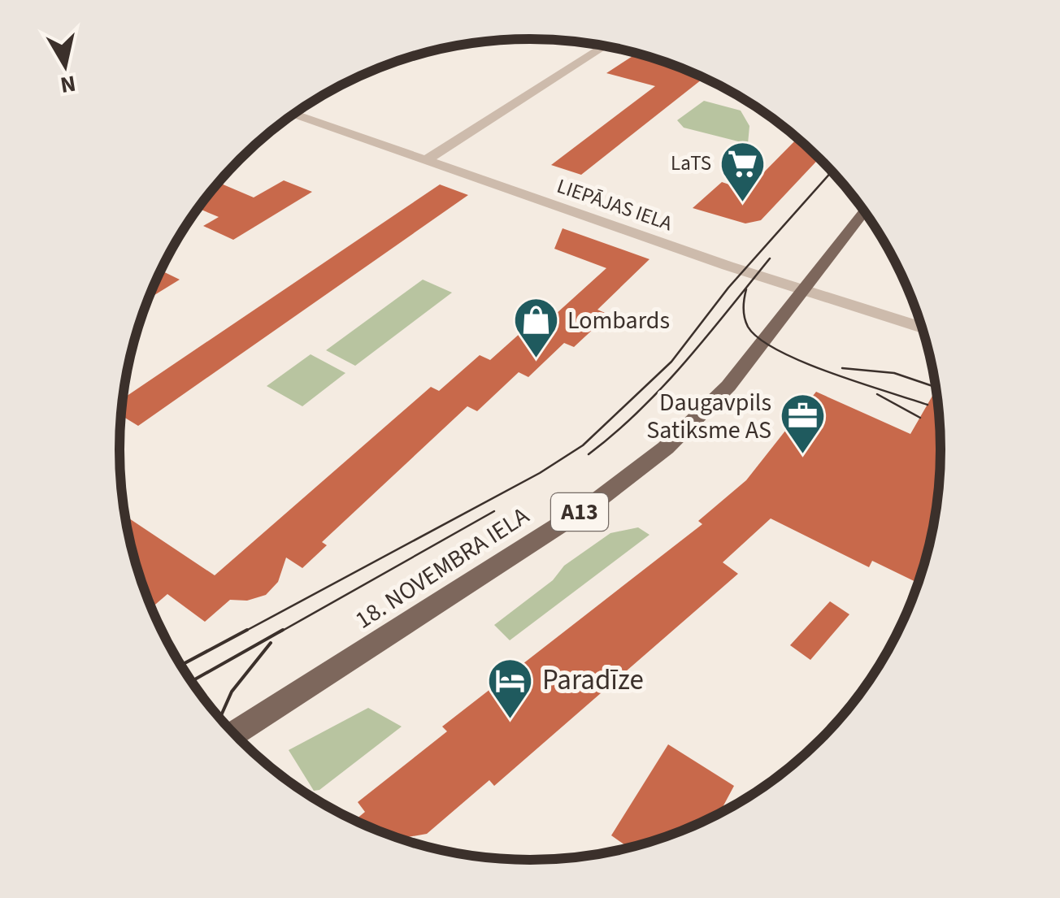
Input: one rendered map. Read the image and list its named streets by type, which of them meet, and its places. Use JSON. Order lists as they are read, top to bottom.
{
  "streets": {
    "main road": ["A13", "18. NOVEMBRA IELA"],
    "street": ["LIEPĀJAS IELA"]
  },
  "crossings": [
    ["LIEPĀJAS IELA", "18. NOVEMBRA IELA"]
  ],
  "places": {
    "supermarket": ["LaTS"],
    "shop": ["Lombards"],
    "office": ["Daugavpils Satiksme AS"],
    "hotel": ["Paradīze"]
  },
  "north": "bottom"
}
